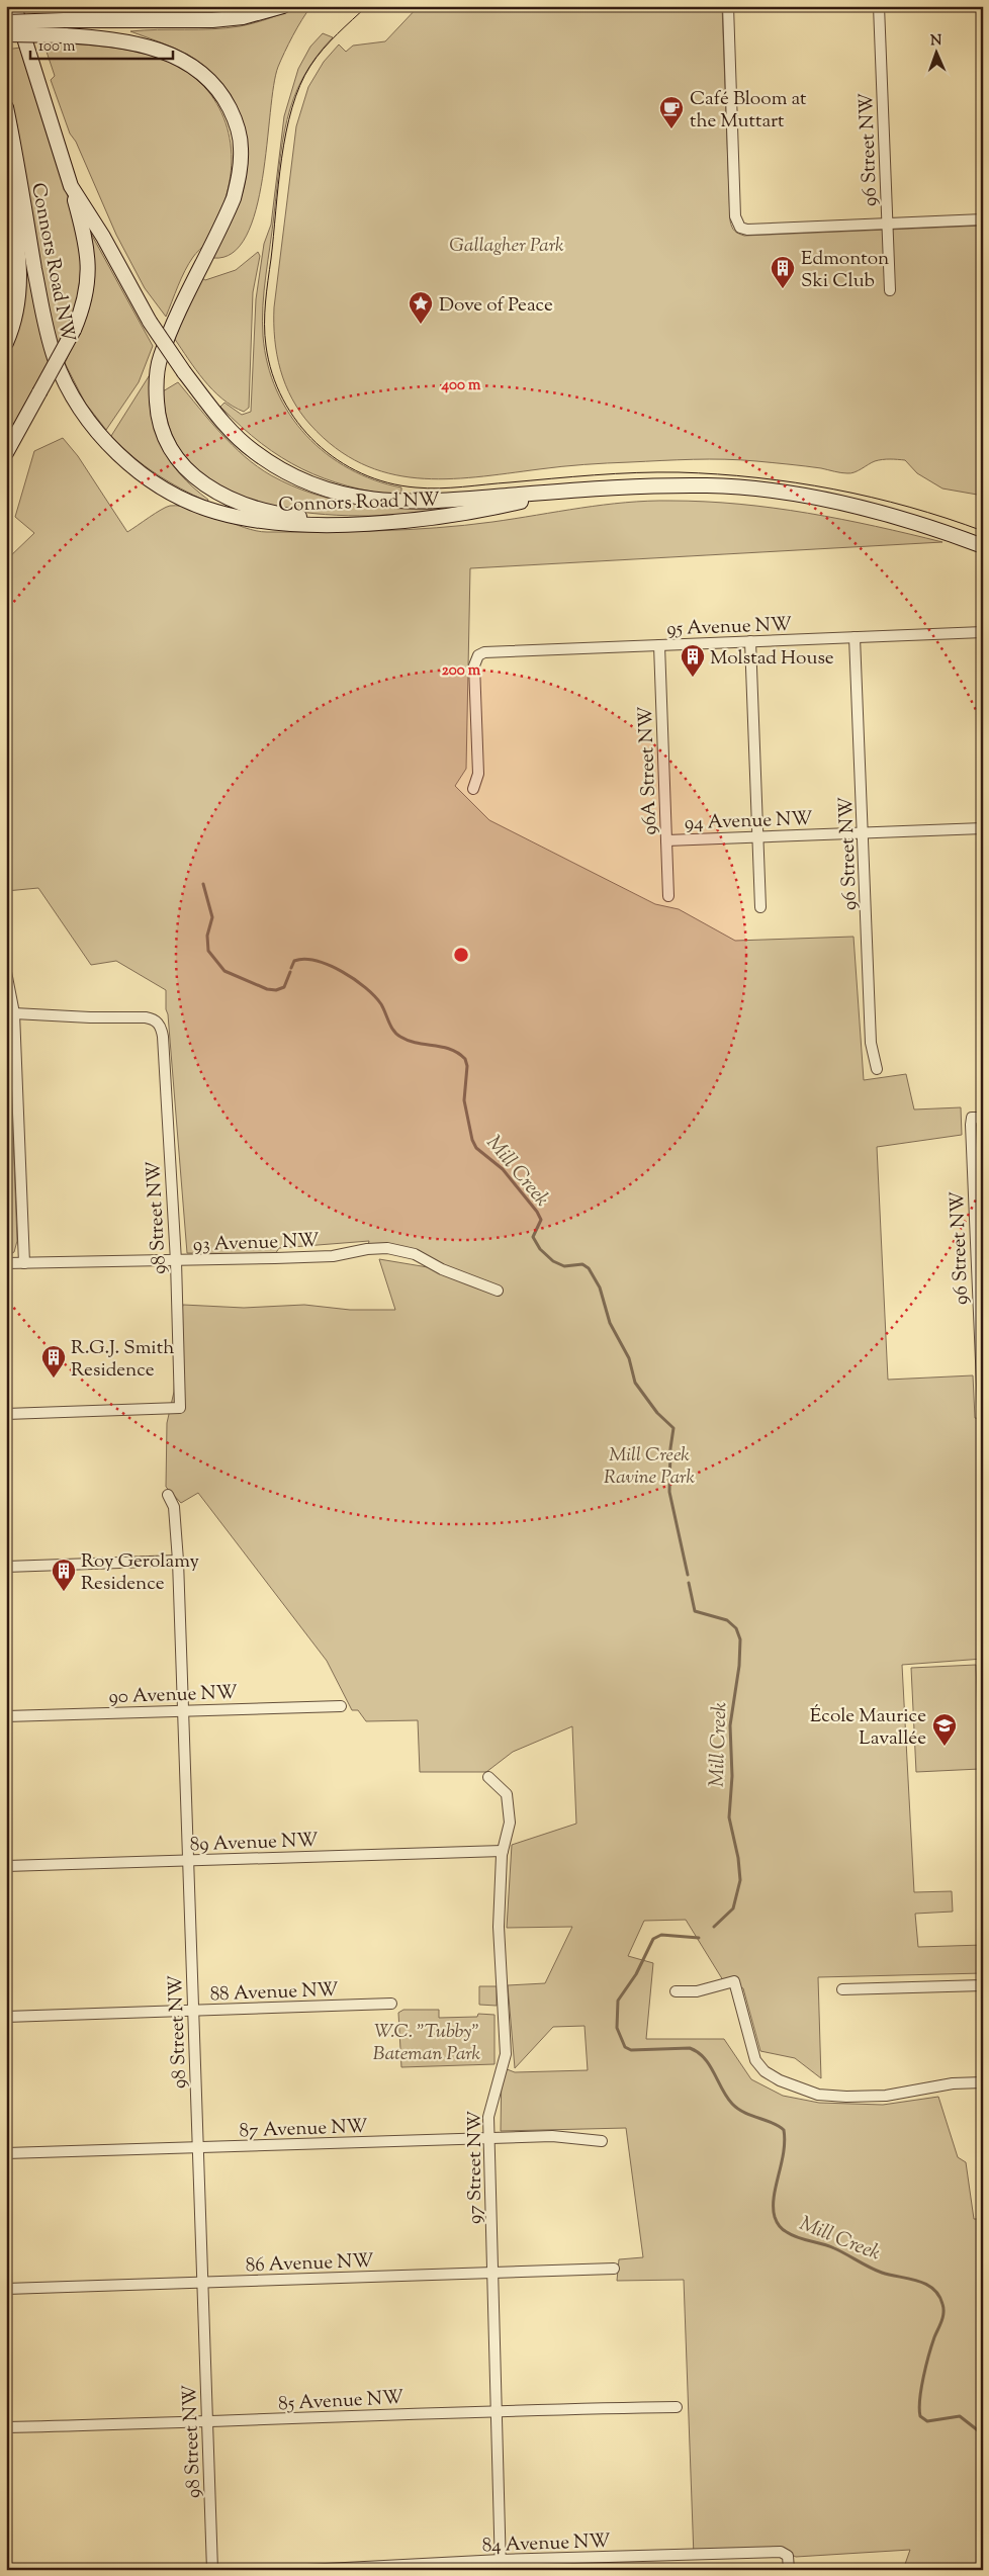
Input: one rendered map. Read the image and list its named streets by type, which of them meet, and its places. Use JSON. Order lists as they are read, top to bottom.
{
  "streets": {
    "main road": ["Connors Road NW"],
    "street": [
      "96 Street NW",
      "95 Avenue NW",
      "96A Street NW",
      "94 Avenue NW",
      "98 Street NW",
      "93 Avenue NW",
      "90 Avenue NW",
      "89 Avenue NW",
      "88 Avenue NW",
      "87 Avenue NW",
      "97 Street NW",
      "86 Avenue NW",
      "85 Avenue NW",
      "84 Avenue NW"
    ]
  },
  "crossings": [
    ["96 Street NW", "95 Avenue NW"],
    ["96 Street NW", "94 Avenue NW"],
    ["95 Avenue NW", "96A Street NW"],
    ["96A Street NW", "94 Avenue NW"],
    ["98 Street NW", "93 Avenue NW"],
    ["98 Street NW", "90 Avenue NW"],
    ["98 Street NW", "89 Avenue NW"],
    ["98 Street NW", "88 Avenue NW"],
    ["98 Street NW", "87 Avenue NW"],
    ["98 Street NW", "86 Avenue NW"],
    ["98 Street NW", "85 Avenue NW"],
    ["89 Avenue NW", "97 Street NW"],
    ["87 Avenue NW", "97 Street NW"],
    ["97 Street NW", "86 Avenue NW"],
    ["97 Street NW", "85 Avenue NW"],
    ["97 Street NW", "84 Avenue NW"]
  ],
  "water": ["Mill Creek"],
  "parks": ["Gallagher Park", "Mill Creek Ravine Park", "W.C. \"Tubby\" Bateman Park"],
  "places": {
    "cafe": ["Café Bloom at the Muttart"],
    "building": [
      "Edmonton Ski Club",
      "Molstad House",
      "R.G.J. Smith Residence",
      "Roy Gerolamy Residence"
    ],
    "place": ["Dove of Peace"],
    "school or university": ["École Maurice Lavallée"]
  },
  "scale_bar": "100 m",
  "north": "top",
  "rings": ["400 m", "200 m"]
}
